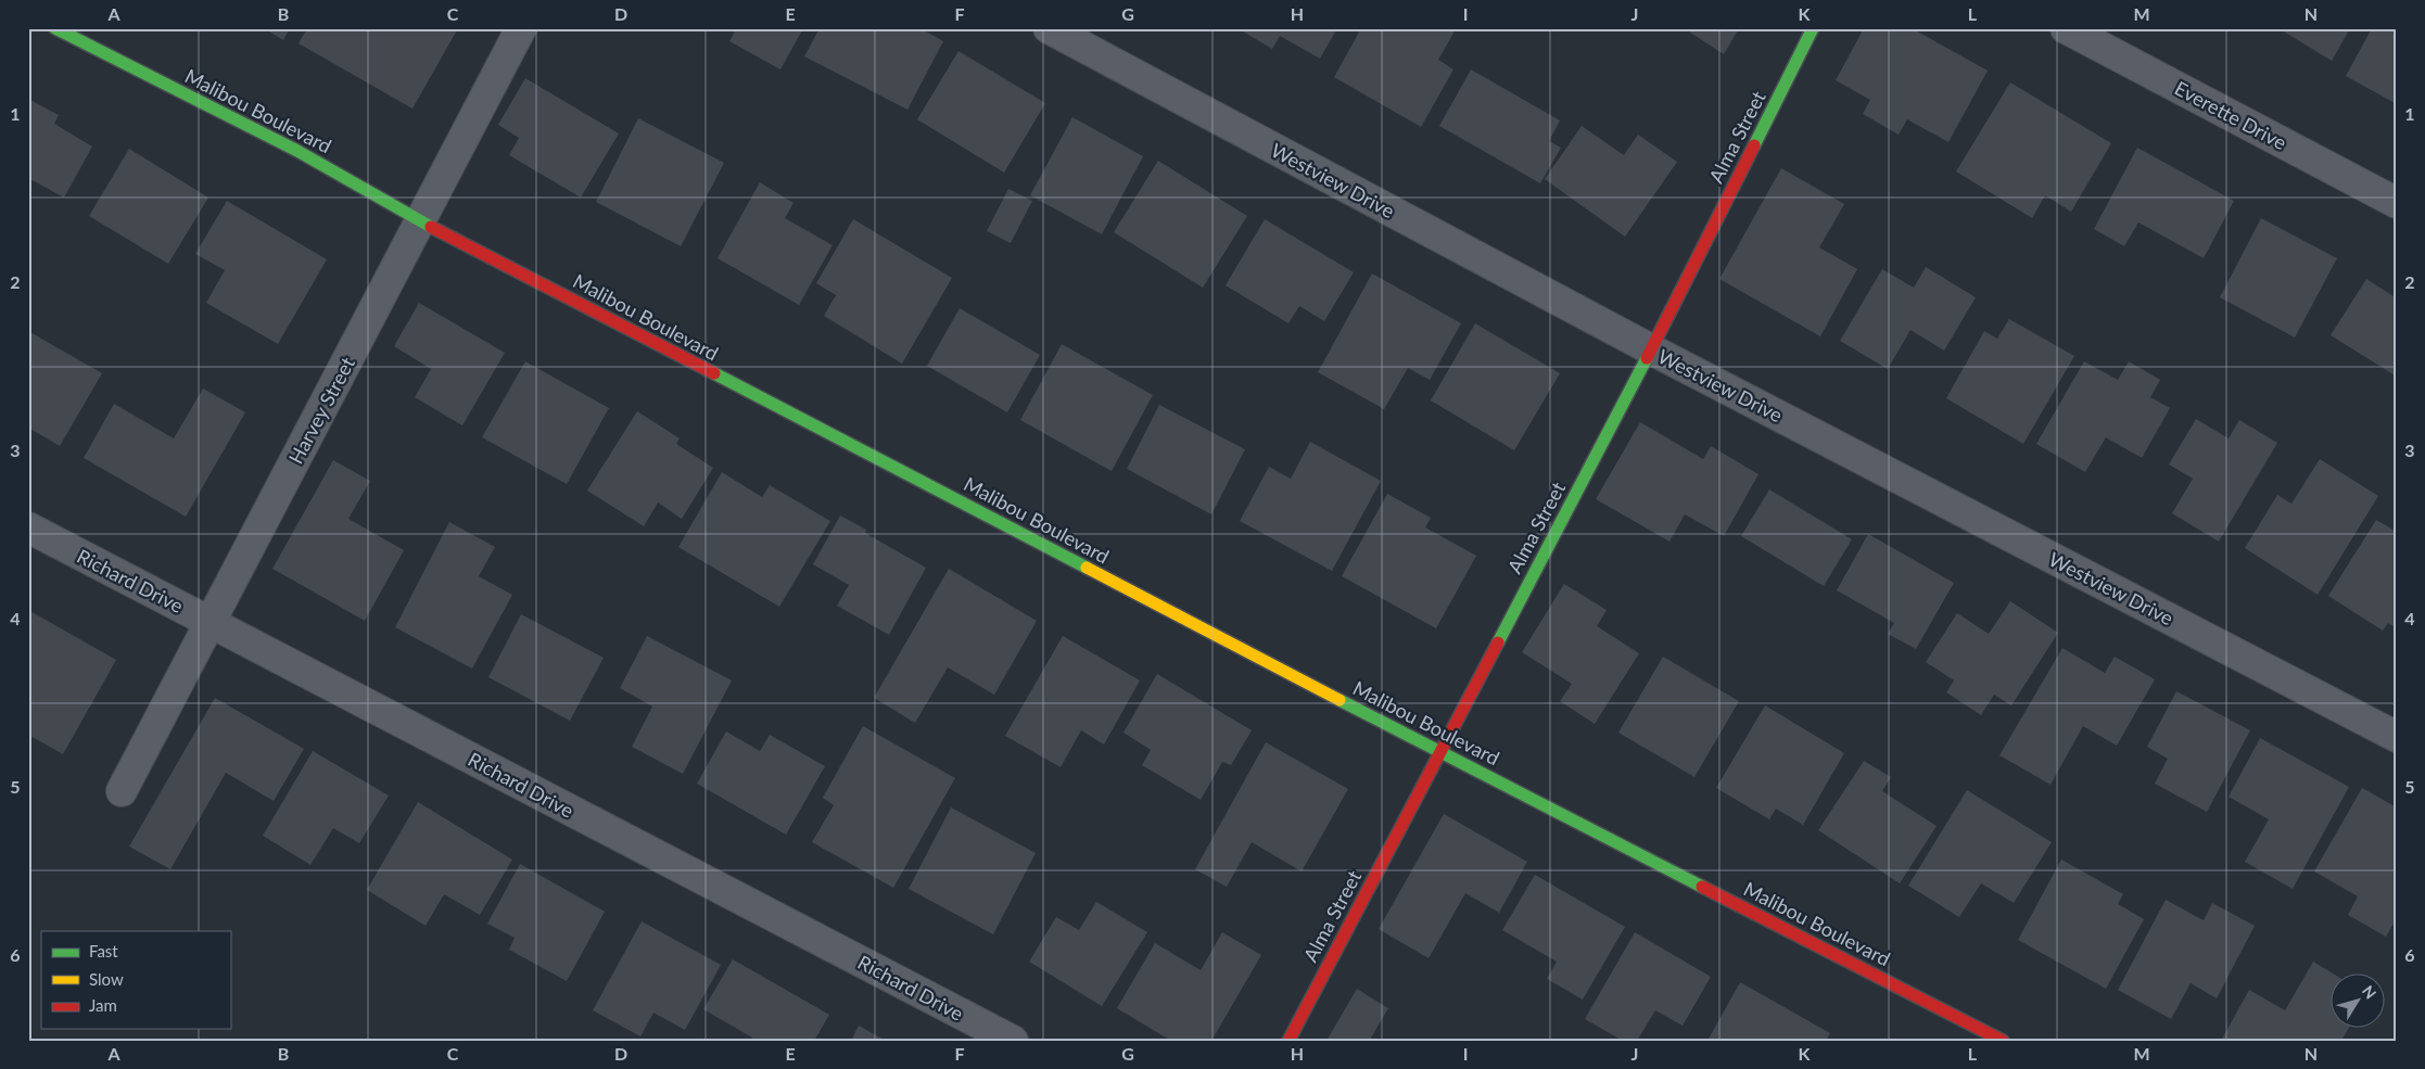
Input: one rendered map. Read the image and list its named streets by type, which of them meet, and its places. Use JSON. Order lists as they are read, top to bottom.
{
  "streets": {
    "street": [
      "Malibou Boulevard",
      "Everette Drive",
      "Alma Street",
      "Westview Drive",
      "Harvey Street",
      "Richard Drive"
    ]
  },
  "crossings": [
    ["Malibou Boulevard", "Alma Street"],
    ["Malibou Boulevard", "Harvey Street"],
    ["Alma Street", "Westview Drive"],
    ["Harvey Street", "Richard Drive"]
  ],
  "legend": ["Fast", "Slow", "Jam"],
  "north": "top right",
  "grid": {
    "columns": [
      "A",
      "B",
      "C",
      "D",
      "E",
      "F",
      "G",
      "H",
      "I",
      "J",
      "K",
      "L",
      "M",
      "N"
    ],
    "rows": [
      "1",
      "2",
      "3",
      "4",
      "5",
      "6"
    ]
  }
}
